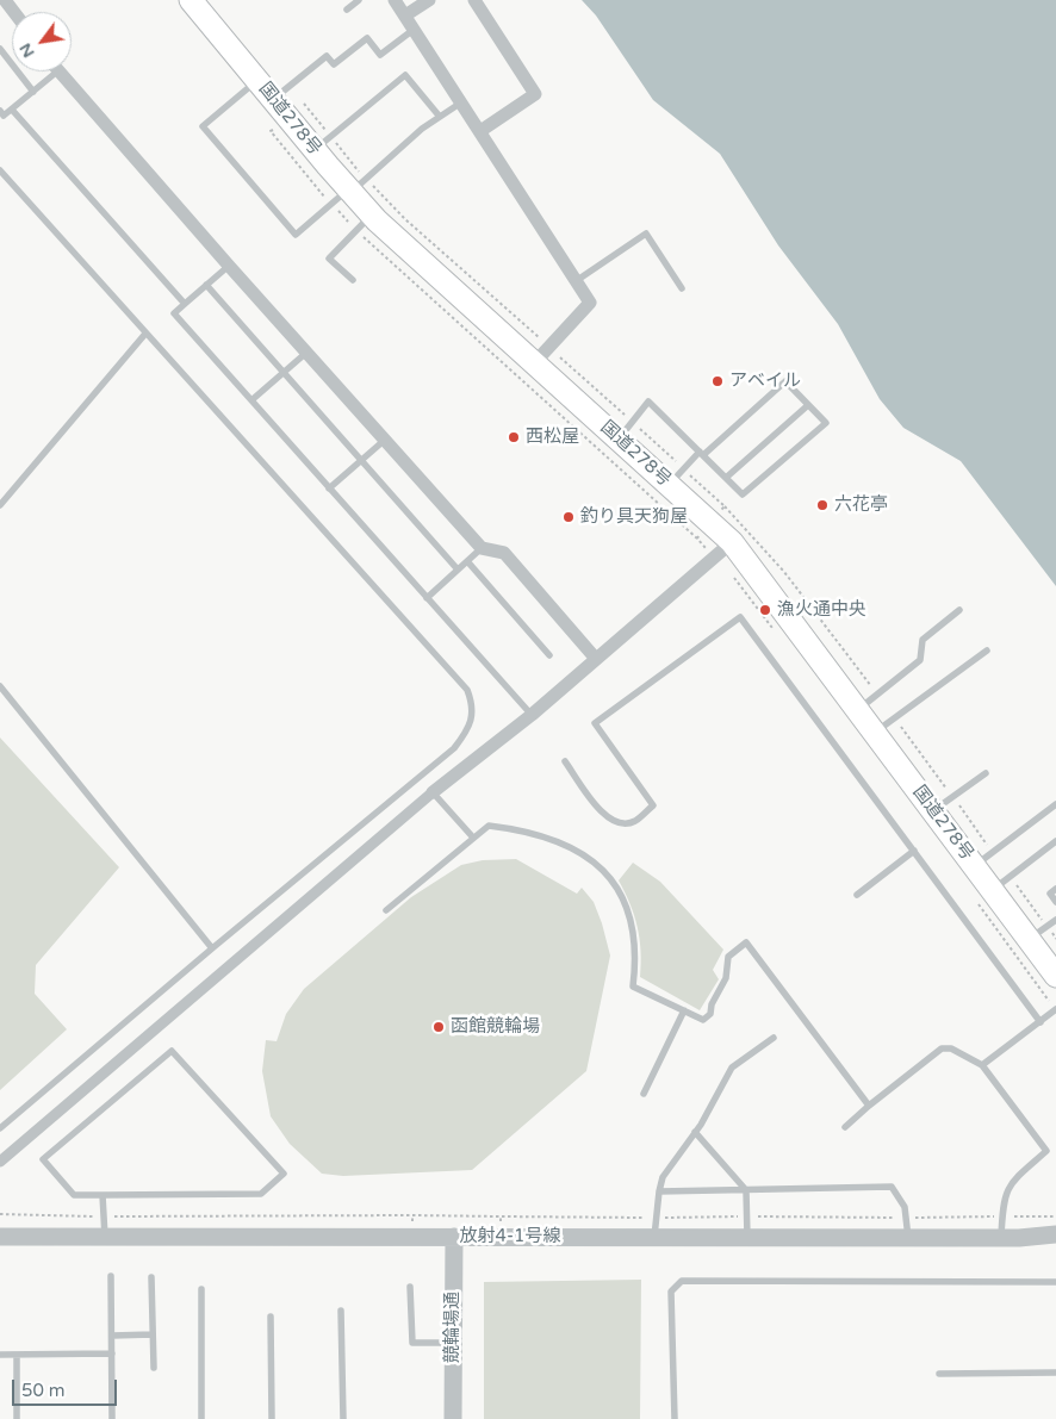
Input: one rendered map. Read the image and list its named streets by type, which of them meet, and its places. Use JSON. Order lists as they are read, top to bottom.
{
  "streets": {
    "highway": ["国道278号"],
    "street": ["放射4-1号線", "競輪場通"]
  },
  "crossings": [
    ["放射4-1号線", "競輪場通"]
  ],
  "places": [
    "アベイル",
    "西松屋",
    "六花亭",
    "釣り具天狗屋",
    "漁火通中央",
    "函館競輪場"
  ],
  "scale_bar": "50 m",
  "north": "bottom left"
}
